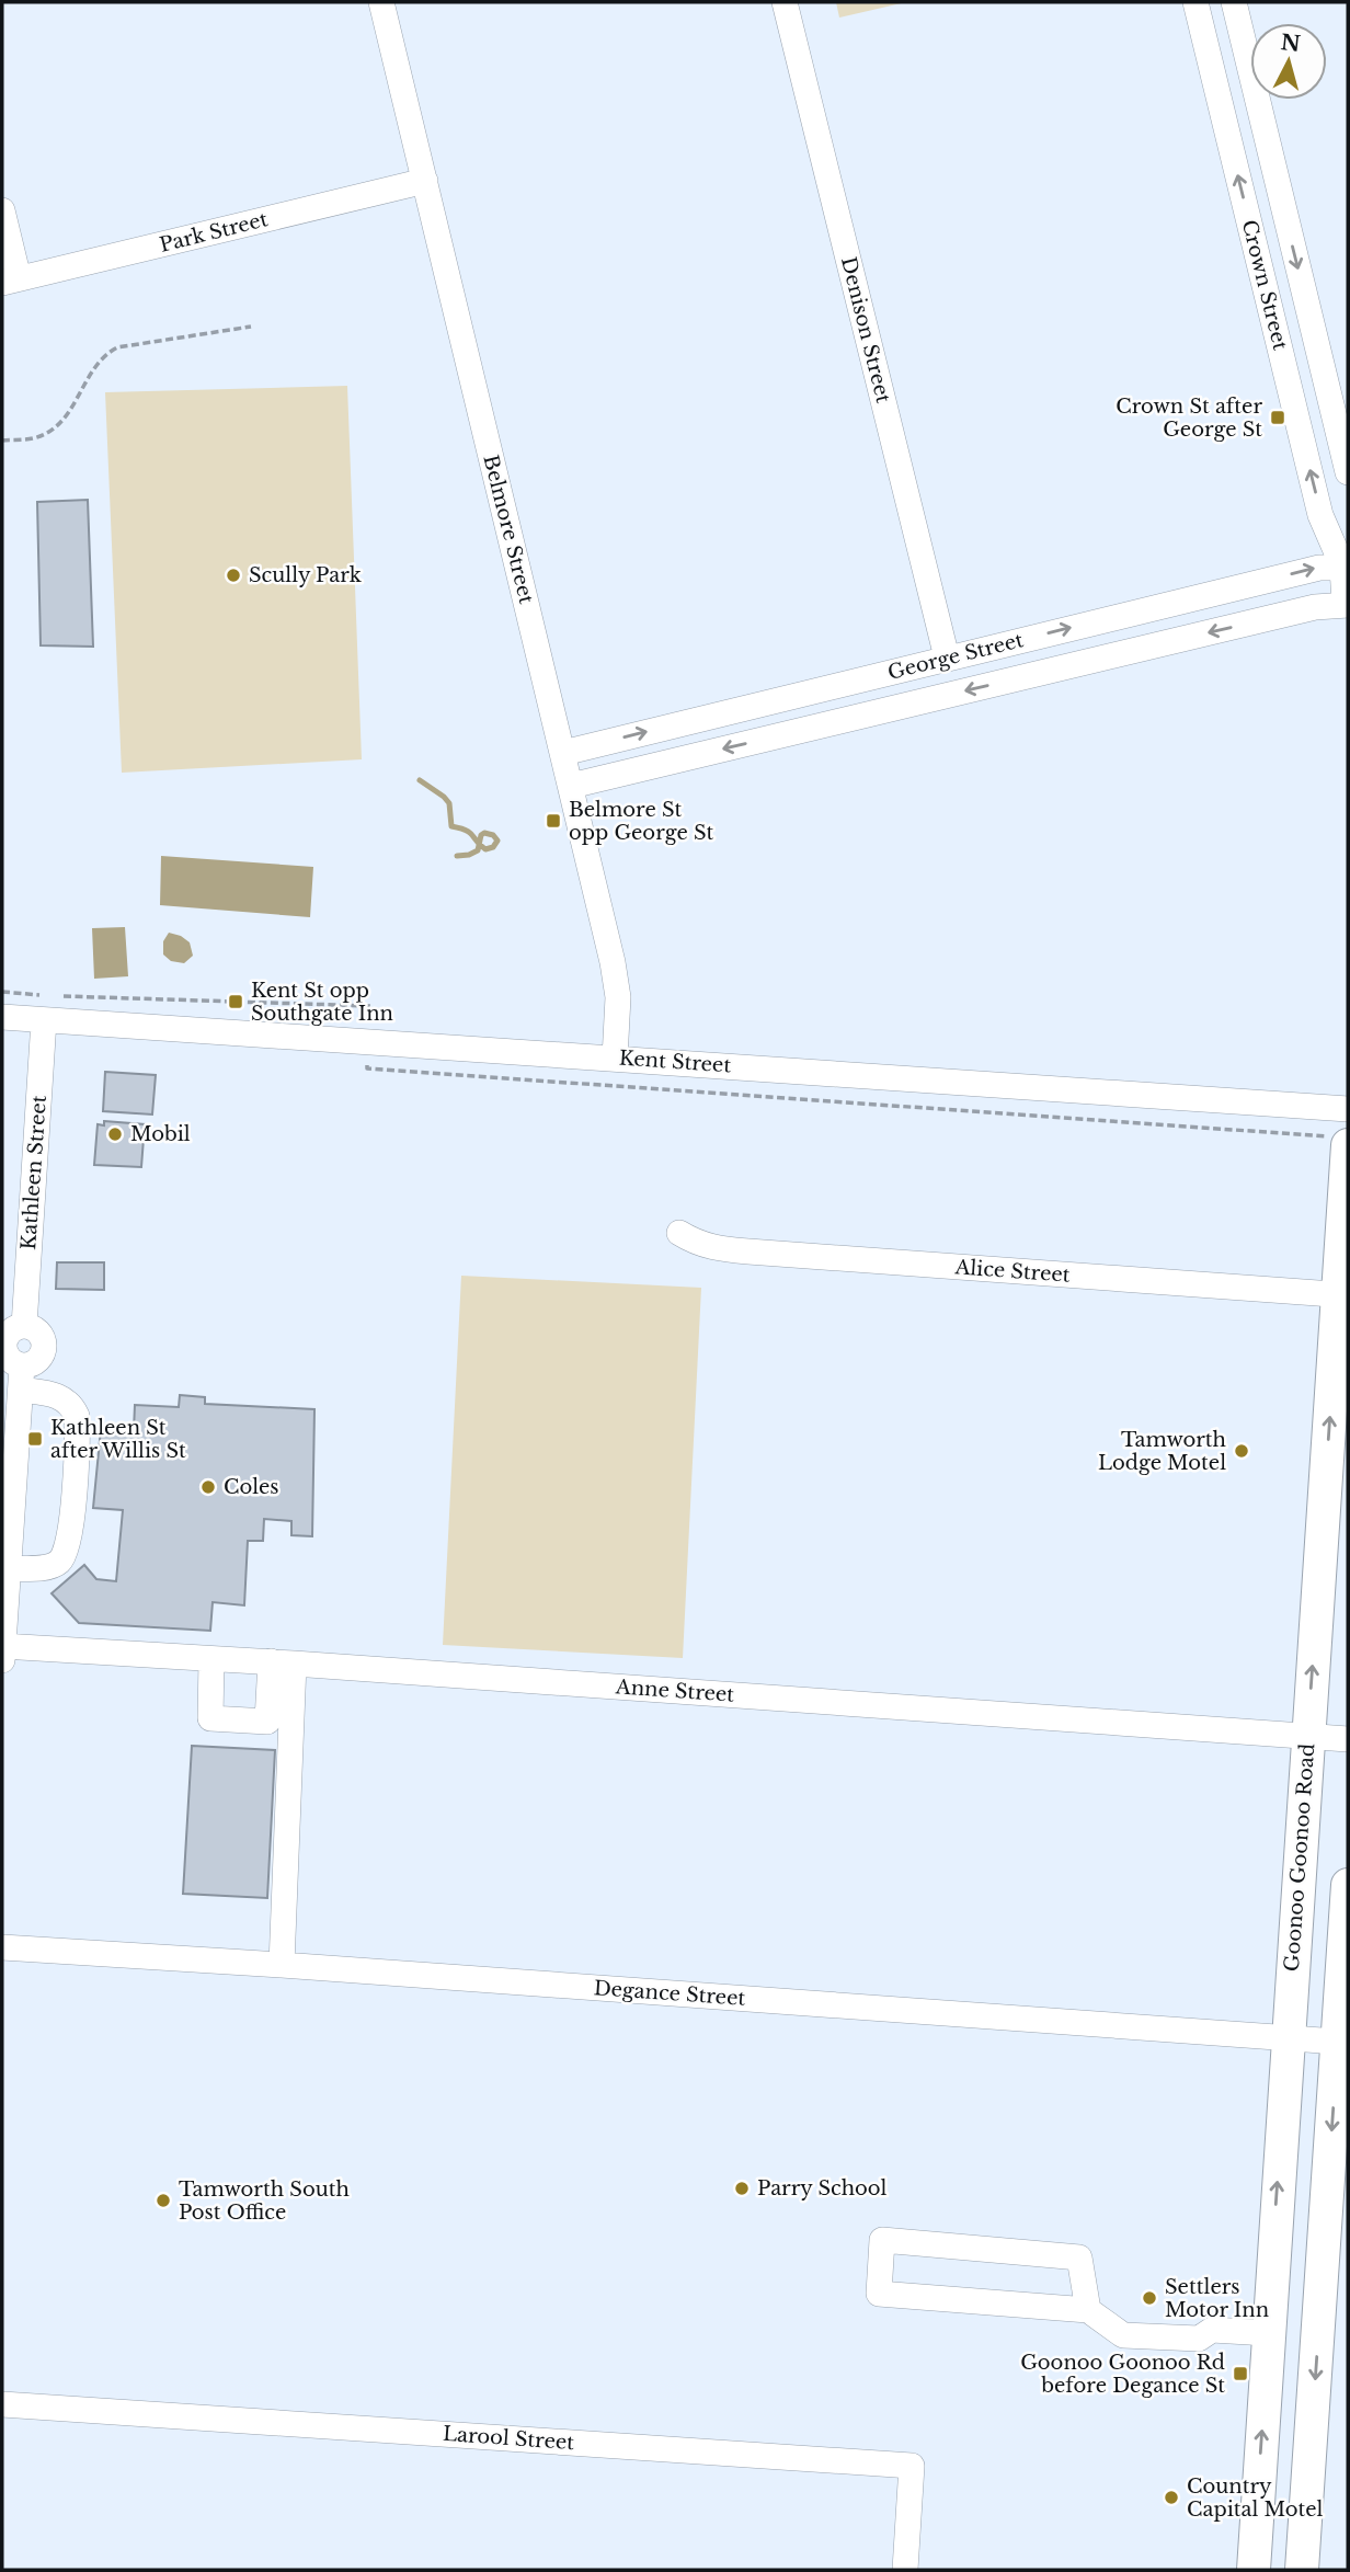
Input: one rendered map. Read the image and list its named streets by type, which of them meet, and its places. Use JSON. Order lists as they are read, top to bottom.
{
  "streets": {
    "main road": ["Goonoo Goonoo Road"],
    "street": [
      "Park Street",
      "Crown Street",
      "Denison Street",
      "Belmore Street",
      "George Street",
      "Kent Street",
      "Kathleen Street",
      "Alice Street",
      "Anne Street",
      "Degance Street",
      "Larool Street"
    ]
  },
  "crossings": [
    ["Park Street", "Belmore Street"],
    ["Crown Street", "George Street"],
    ["Denison Street", "George Street"],
    ["Belmore Street", "George Street"],
    ["Belmore Street", "Kent Street"],
    ["Kent Street", "Kathleen Street"],
    ["Alice Street", "Goonoo Goonoo Road"],
    ["Anne Street", "Goonoo Goonoo Road"],
    ["Goonoo Goonoo Road", "Degance Street"]
  ],
  "places": {
    "transit": [
      "Crown St after George St",
      "Belmore St opp George St",
      "Kent St opp Southgate Inn",
      "Kathleen St after Willis St",
      "Goonoo Goonoo Rd before Degance St"
    ],
    "other": [
      "Scully Park",
      "Mobil",
      "Tamworth Lodge Motel",
      "Coles",
      "Parry School",
      "Tamworth South Post Office",
      "Settlers Motor Inn",
      "Country Capital Motel"
    ]
  },
  "north": "top"
}
